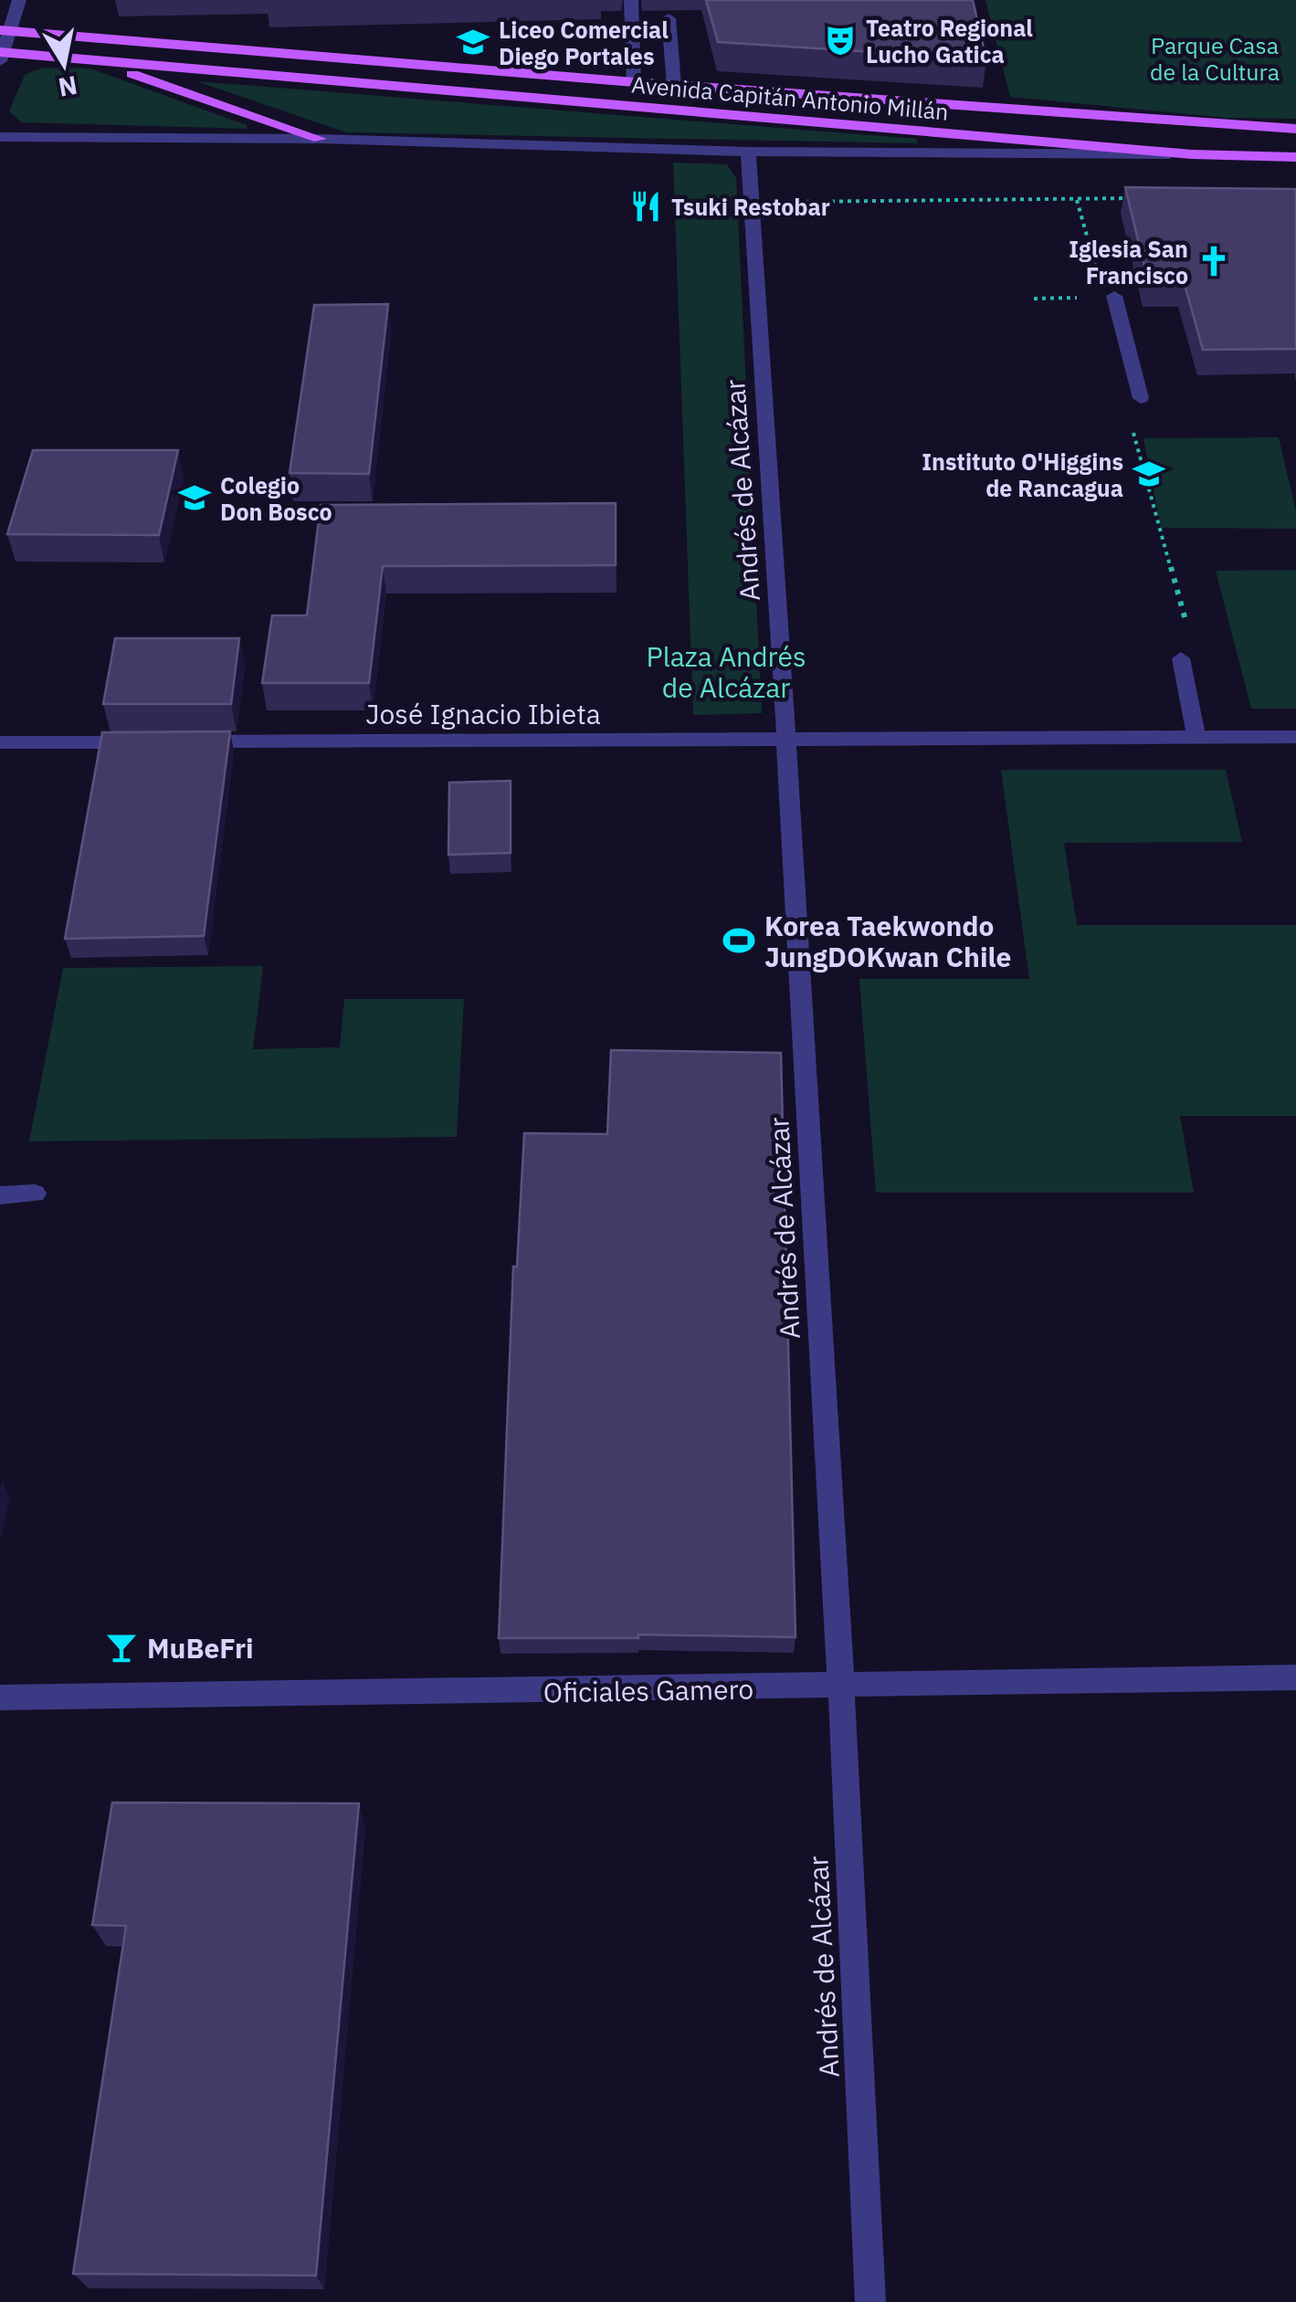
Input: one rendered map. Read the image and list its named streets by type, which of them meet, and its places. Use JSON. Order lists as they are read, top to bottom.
{
  "streets": {
    "main road": ["Avenida Capitán Antonio Millán"],
    "street": ["Andrés de Alcázar", "José Ignacio Ibieta", "Oficiales Gamero"]
  },
  "crossings": [
    ["Avenida Capitán Antonio Millán", "Andrés de Alcázar"],
    ["Andrés de Alcázar", "José Ignacio Ibieta"],
    ["Andrés de Alcázar", "Oficiales Gamero"]
  ],
  "parks": ["Parque Casa de la Cultura", "Plaza Andrés de Alcázar"],
  "places": {
    "theatre": ["Teatro Regional Lucho Gatica"],
    "school or university": ["Liceo Comercial Diego Portales", "Instituto O'Higgins de Rancagua", "Colegio Don Bosco"],
    "restaurant": ["Tsuki Restobar"],
    "church": ["Iglesia San Francisco"],
    "sports": ["Korea Taekwondo JungDOKwan Chile"],
    "bar": ["MuBeFri"]
  },
  "north": "bottom"
}
